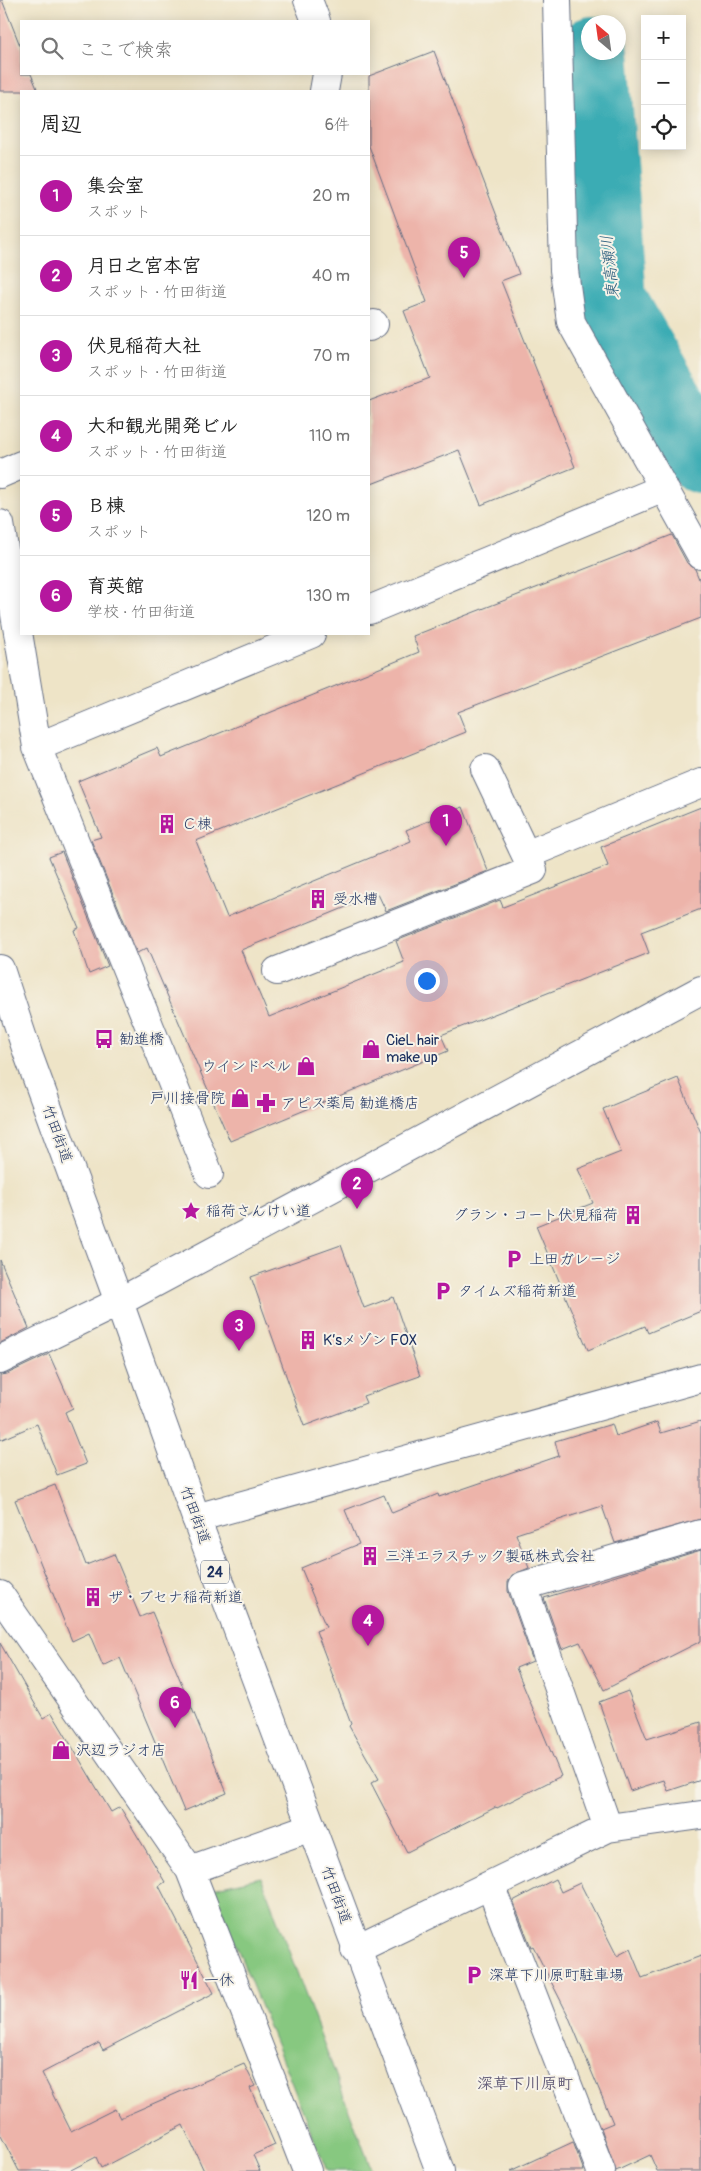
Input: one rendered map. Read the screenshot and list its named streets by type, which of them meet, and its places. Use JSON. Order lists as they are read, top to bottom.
{
  "streets": {
    "main road": ["竹田街道", "24"]
  },
  "districts": ["深草下川原町"],
  "water": ["東高瀬川"],
  "places": {
    "building": [
      "Ｃ棟",
      "受水槽",
      "グラン・コート伏見稲荷",
      "K’sメゾン FOX",
      "三洋エラスチック製砥株式会社",
      "ザ・ブセナ稲荷新道"
    ],
    "bus stop": ["勧進橋"],
    "shop": [
      "CieL hair make up",
      "ウインドベル",
      "戸川接骨院",
      "沢辺ラジオ店"
    ],
    "pharmacy": ["アピス薬局 勧進橋店"],
    "place": ["稲荷さんけい道"],
    "parking": ["上田ガレージ", "タイムズ稲荷新道", "深草下川原町駐車場"],
    "restaurant": ["一休"]
  },
  "north": "top left",
  "page": {
    "map_buttons": ["+", "−"],
    "search": "ここで検索",
    "heading": ["周辺", "6件"],
    "list": [
      {
        "mark": "1",
        "name": "集会室",
        "note": "スポット",
        "value": "20 m"
      },
      {
        "mark": "2",
        "name": "月日之宮本宮",
        "note": "スポット · 竹田街道",
        "value": "40 m"
      },
      {
        "mark": "3",
        "name": "伏見稲荷大社",
        "note": "スポット · 竹田街道",
        "value": "70 m"
      },
      {
        "mark": "4",
        "name": "大和観光開発ビル",
        "note": "スポット · 竹田街道",
        "value": "110 m"
      },
      {
        "mark": "5",
        "name": "Ｂ棟",
        "note": "スポット",
        "value": "120 m"
      },
      {
        "mark": "6",
        "name": "育英館",
        "note": "学校 · 竹田街道",
        "value": "130 m"
      }
    ],
    "pins": [
      "5",
      "1",
      "2",
      "3",
      "4",
      "6"
    ]
  }
}
